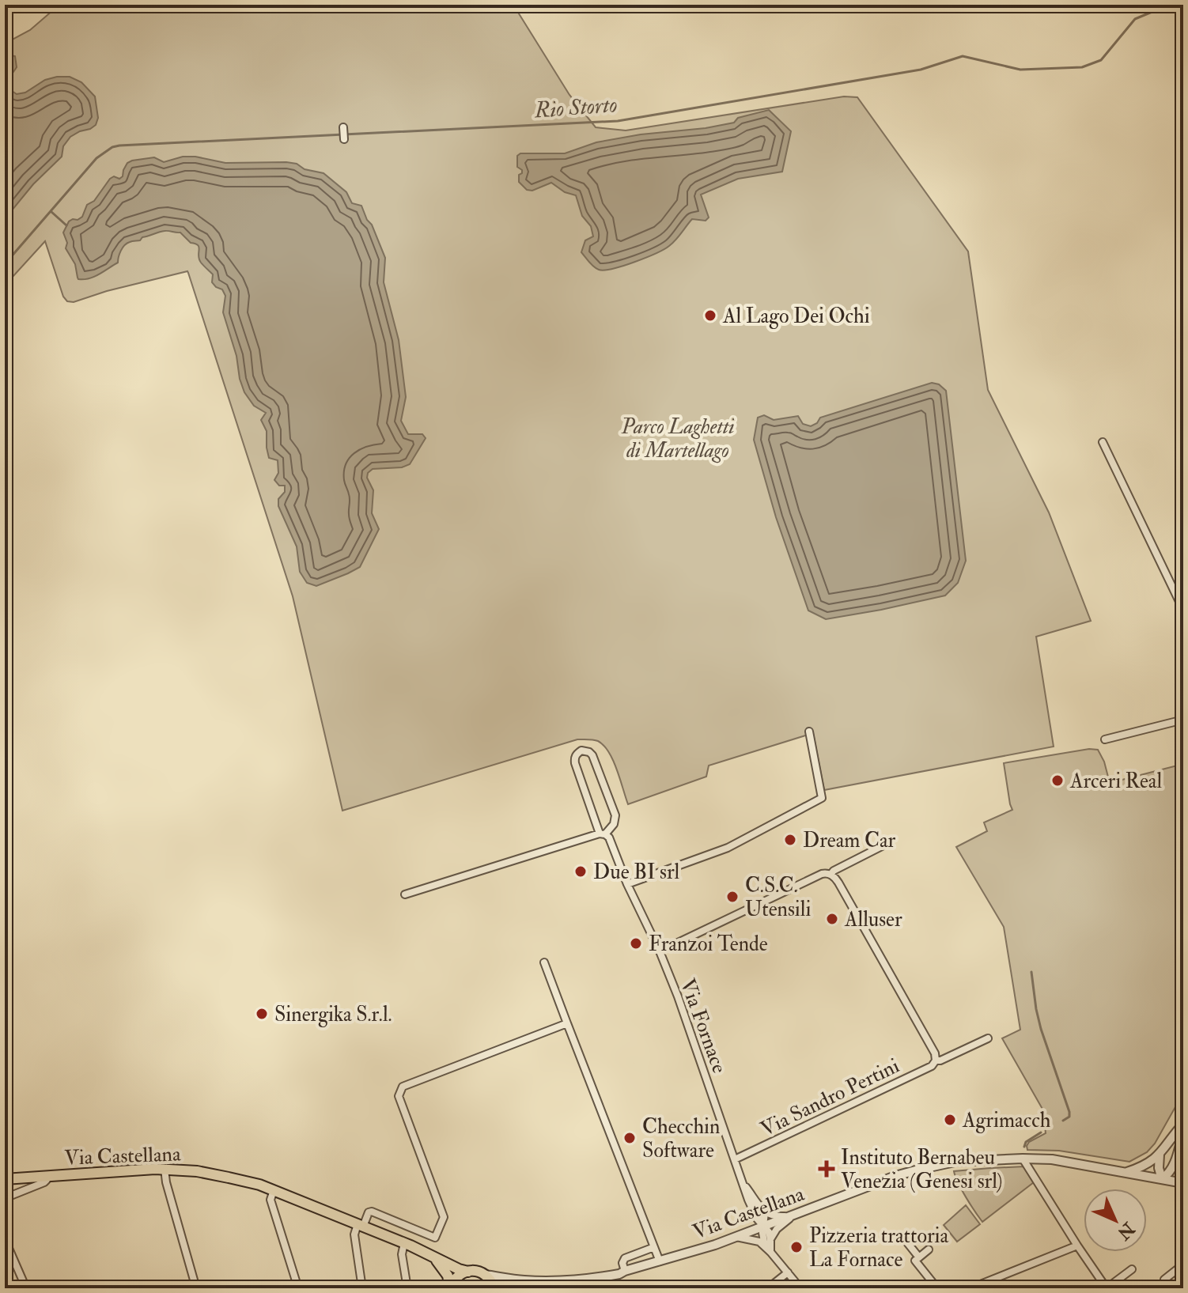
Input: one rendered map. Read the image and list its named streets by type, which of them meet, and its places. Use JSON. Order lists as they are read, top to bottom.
{
  "streets": {
    "main road": ["Via Castellana"],
    "street": ["Via Fornace", "Via Sandro Pertini"]
  },
  "crossings": [
    ["Via Fornace", "Via Sandro Pertini"],
    ["Via Fornace", "Via Castellana"]
  ],
  "water": ["Rio Storto"],
  "parks": ["Parco Laghetti di Martellago"],
  "places": {
    "other": [
      "Al Lago Dei Ochi",
      "Arceri Real",
      "Dream Car",
      "Due BI srl",
      "C.S.C. Utensili",
      "Alluser",
      "Franzoi Tende",
      "Sinergika S.r.l.",
      "Agrimacch",
      "Checchin Software",
      "Pizzeria trattoria La Fornace"
    ],
    "health": ["Instituto Bernabeu Venezia (Genesi srl)"]
  },
  "north": "bottom right"
}
